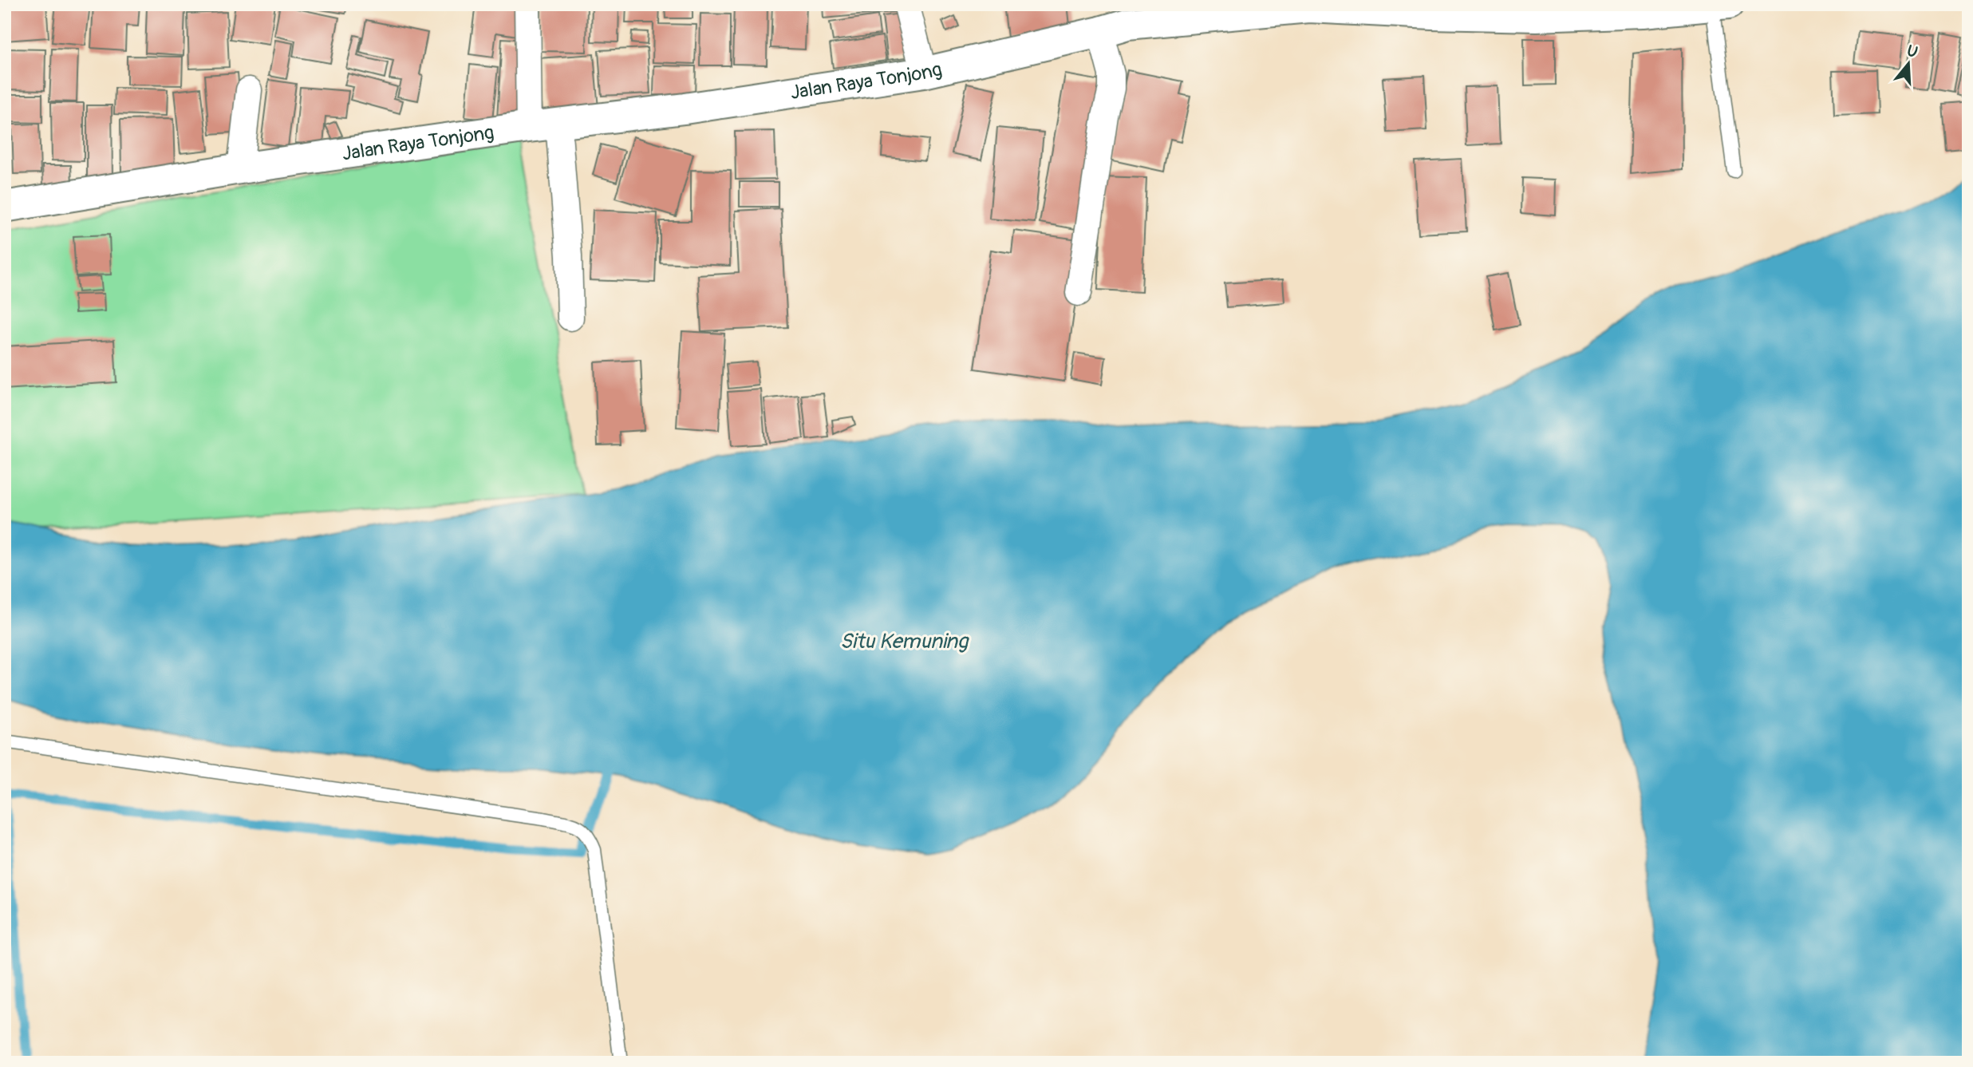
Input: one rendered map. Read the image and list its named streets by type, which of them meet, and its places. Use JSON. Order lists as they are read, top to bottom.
{
  "streets": {
    "main road": ["Jalan Raya Tonjong"]
  },
  "water": ["Situ Kemuning"],
  "north": "top"
}
